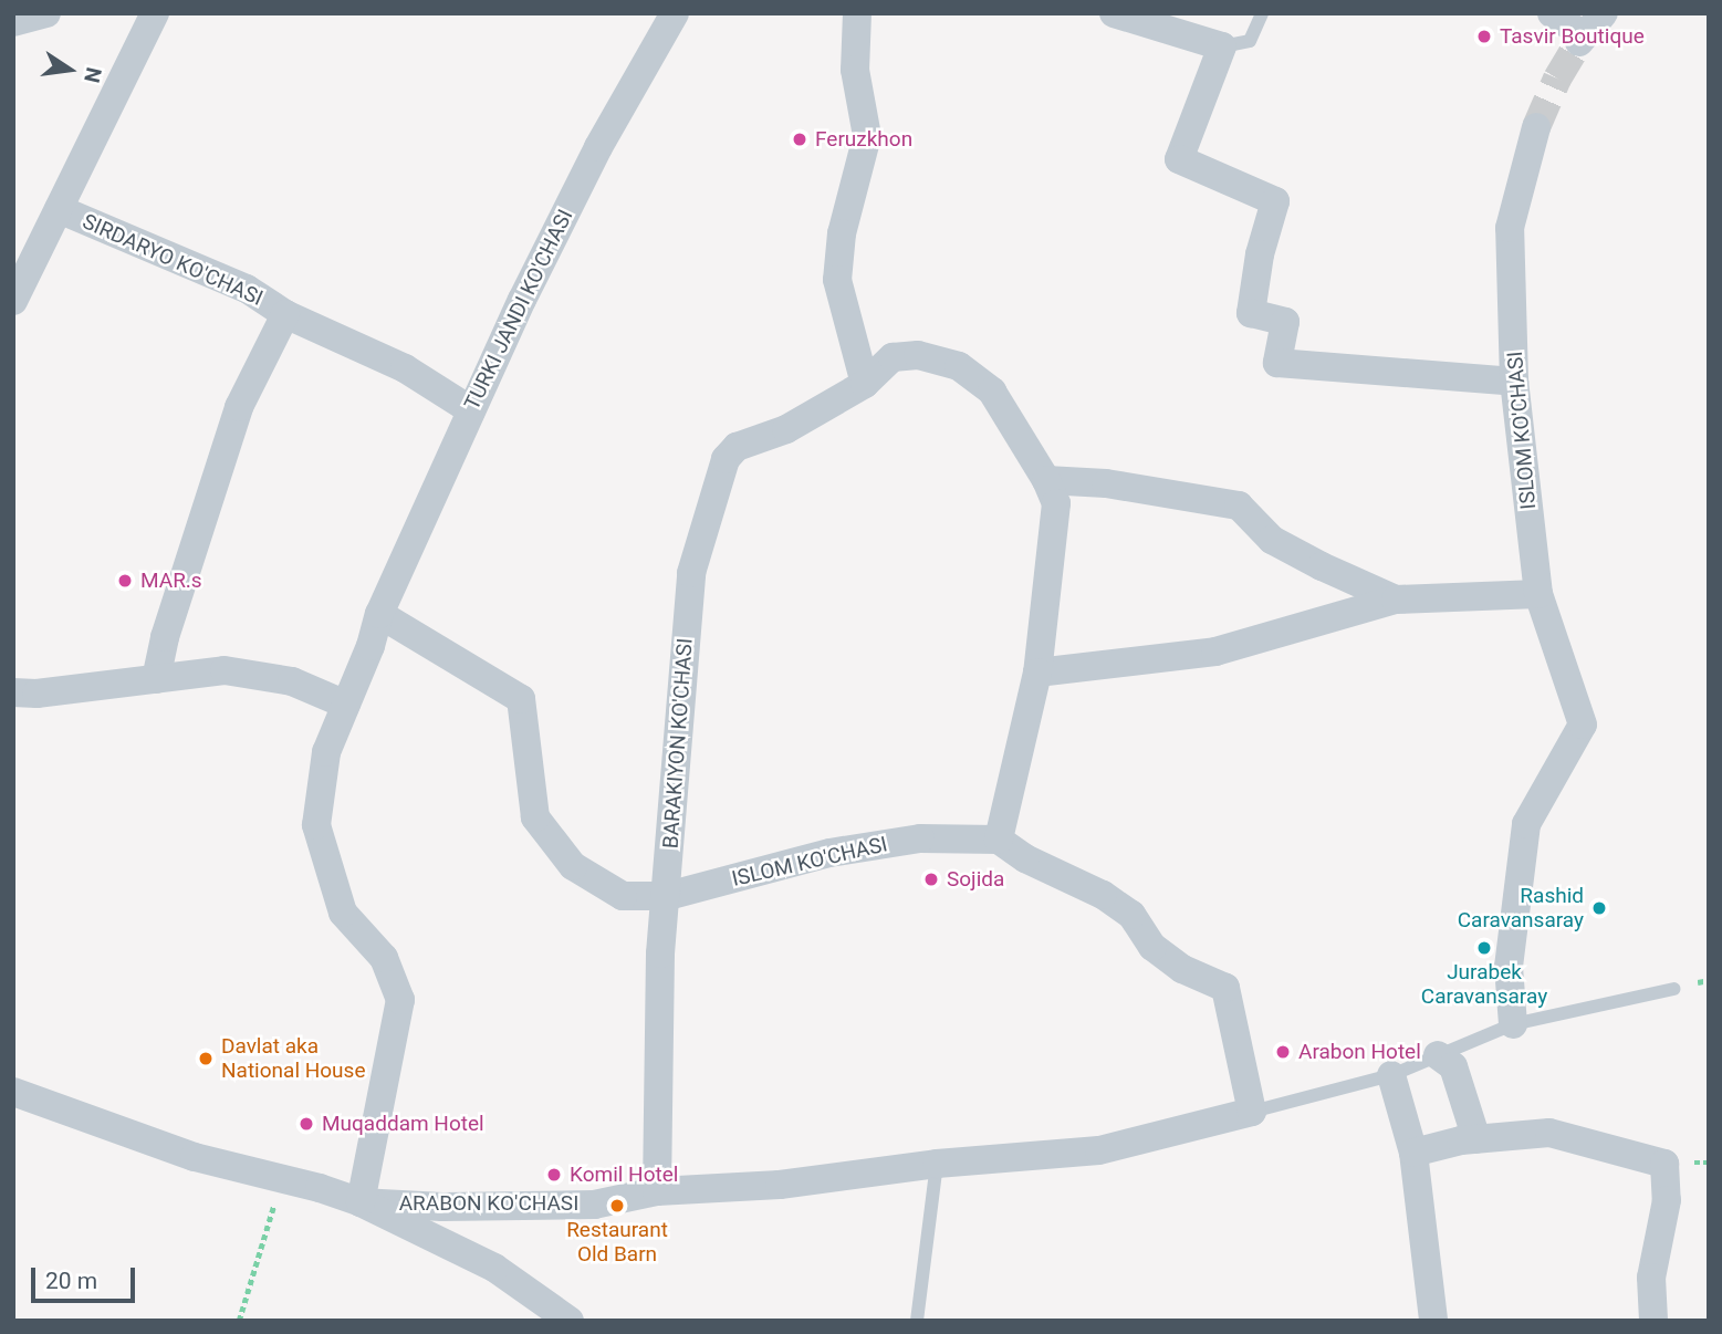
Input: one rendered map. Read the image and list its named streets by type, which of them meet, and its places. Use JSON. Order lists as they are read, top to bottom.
{
  "streets": {
    "street": [
      "SIRDARYO KO'CHASI",
      "TURKI JANDI KO'CHASI",
      "ISLOM KO'CHASI",
      "BARAKIYON KO'CHASI",
      "ARABON KO'CHASI"
    ]
  },
  "crossings": [
    ["SIRDARYO KO'CHASI", "TURKI JANDI KO'CHASI"],
    ["TURKI JANDI KO'CHASI", "ISLOM KO'CHASI"],
    ["TURKI JANDI KO'CHASI", "ARABON KO'CHASI"],
    ["ISLOM KO'CHASI", "BARAKIYON KO'CHASI"],
    ["BARAKIYON KO'CHASI", "ARABON KO'CHASI"]
  ],
  "places": [
    "Tasvir Boutique",
    "Feruzkhon",
    "MAR.s",
    "Sojida",
    "Rashid Caravansaray",
    "Jurabek Caravansaray",
    "Arabon Hotel",
    "Davlat aka National House",
    "Muqaddam Hotel",
    "Komil Hotel",
    "Restaurant Old Barn"
  ],
  "scale_bar": "20 m",
  "north": "right"
}
